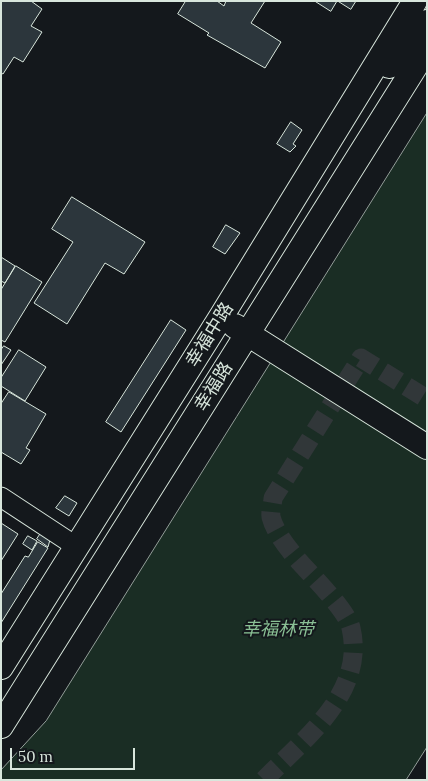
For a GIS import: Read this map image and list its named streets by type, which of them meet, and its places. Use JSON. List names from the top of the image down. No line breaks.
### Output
{"streets":{"main road":["幸福中路","幸福路"]},"parks":["幸福林带"],"scale_bar":"50 m"}
